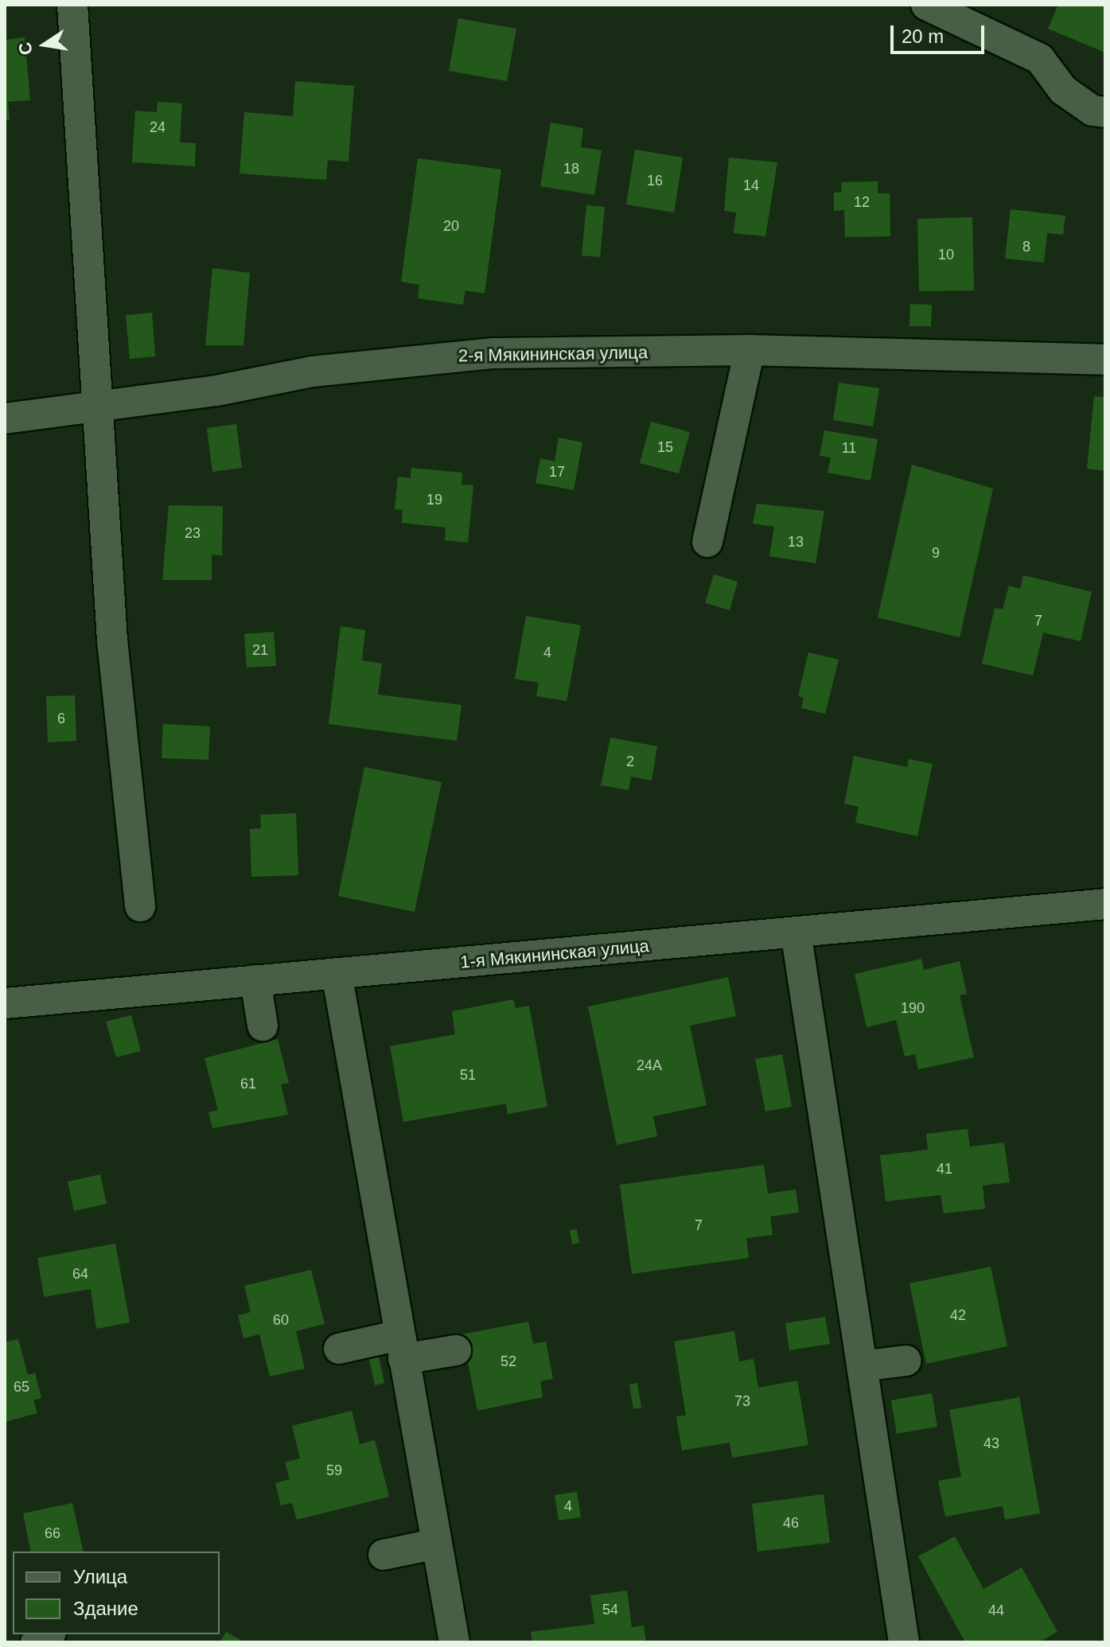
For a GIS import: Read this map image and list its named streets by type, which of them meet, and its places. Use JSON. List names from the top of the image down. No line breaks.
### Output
{"streets":{"street":["2-я Мякининская улица","1-я Мякининская улица"]},"house_numbers":["24","18","16","14","12","20","8","10","15","11","17","19","23","13","9","7","21","4","6","2","190","24А","51","61","41","7","64","42","60","52","65","73","43","59","4","46","66","54","44"],"legend":["Улица","Здание"],"scale_bar":"20 m","north":"left"}
